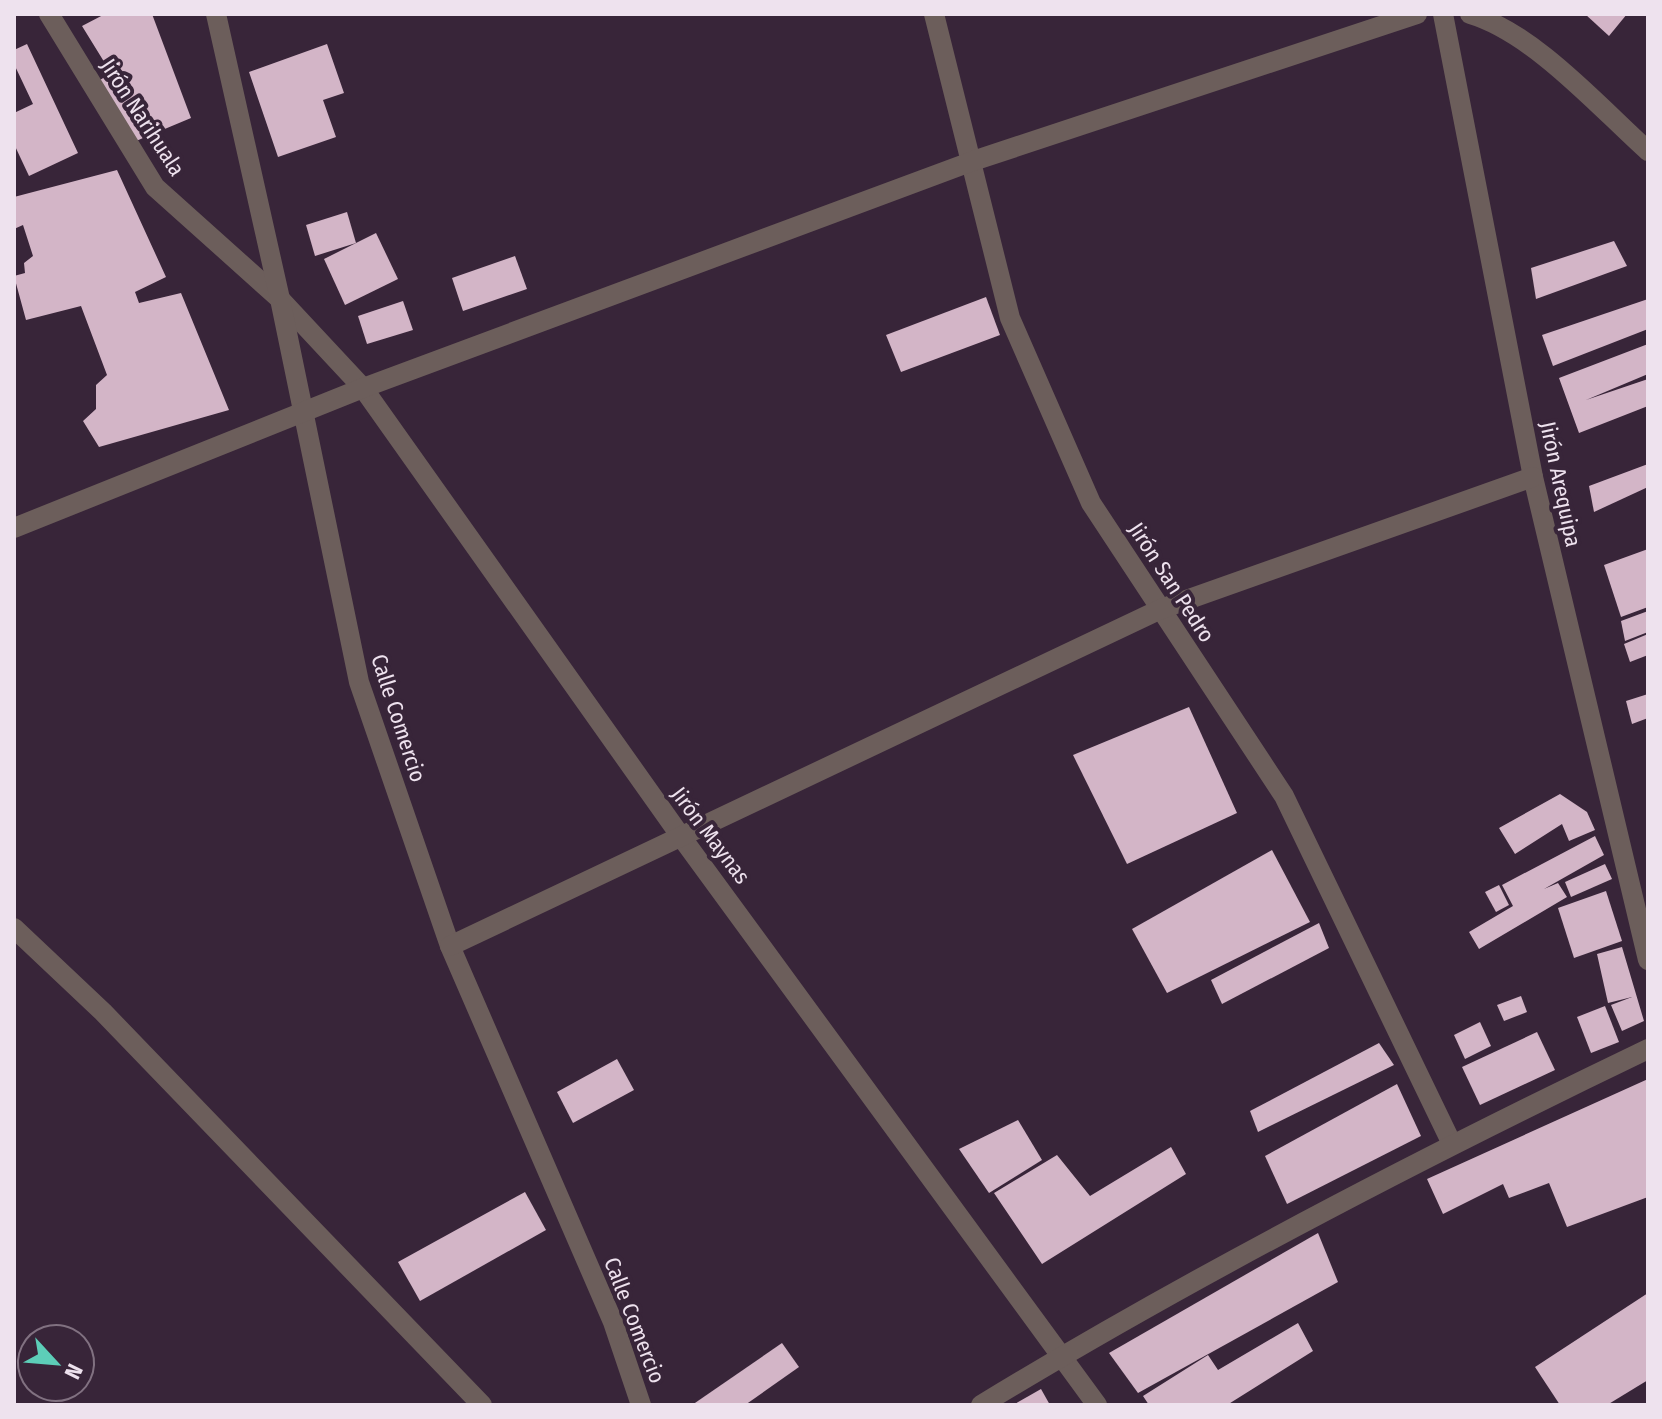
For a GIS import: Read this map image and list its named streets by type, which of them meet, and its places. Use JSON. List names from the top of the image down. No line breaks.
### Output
{"streets":{"street":["Jirón Narihuala","Jirón Arequipa","Jirón San Pedro","Calle Comercio","Jirón Maynas"]},"crossings":[["Jirón Narihuala","Calle Comercio"],["Jirón Narihuala","Jirón Maynas"],["Calle Comercio","Jirón Maynas"]],"north":"bottom right"}
